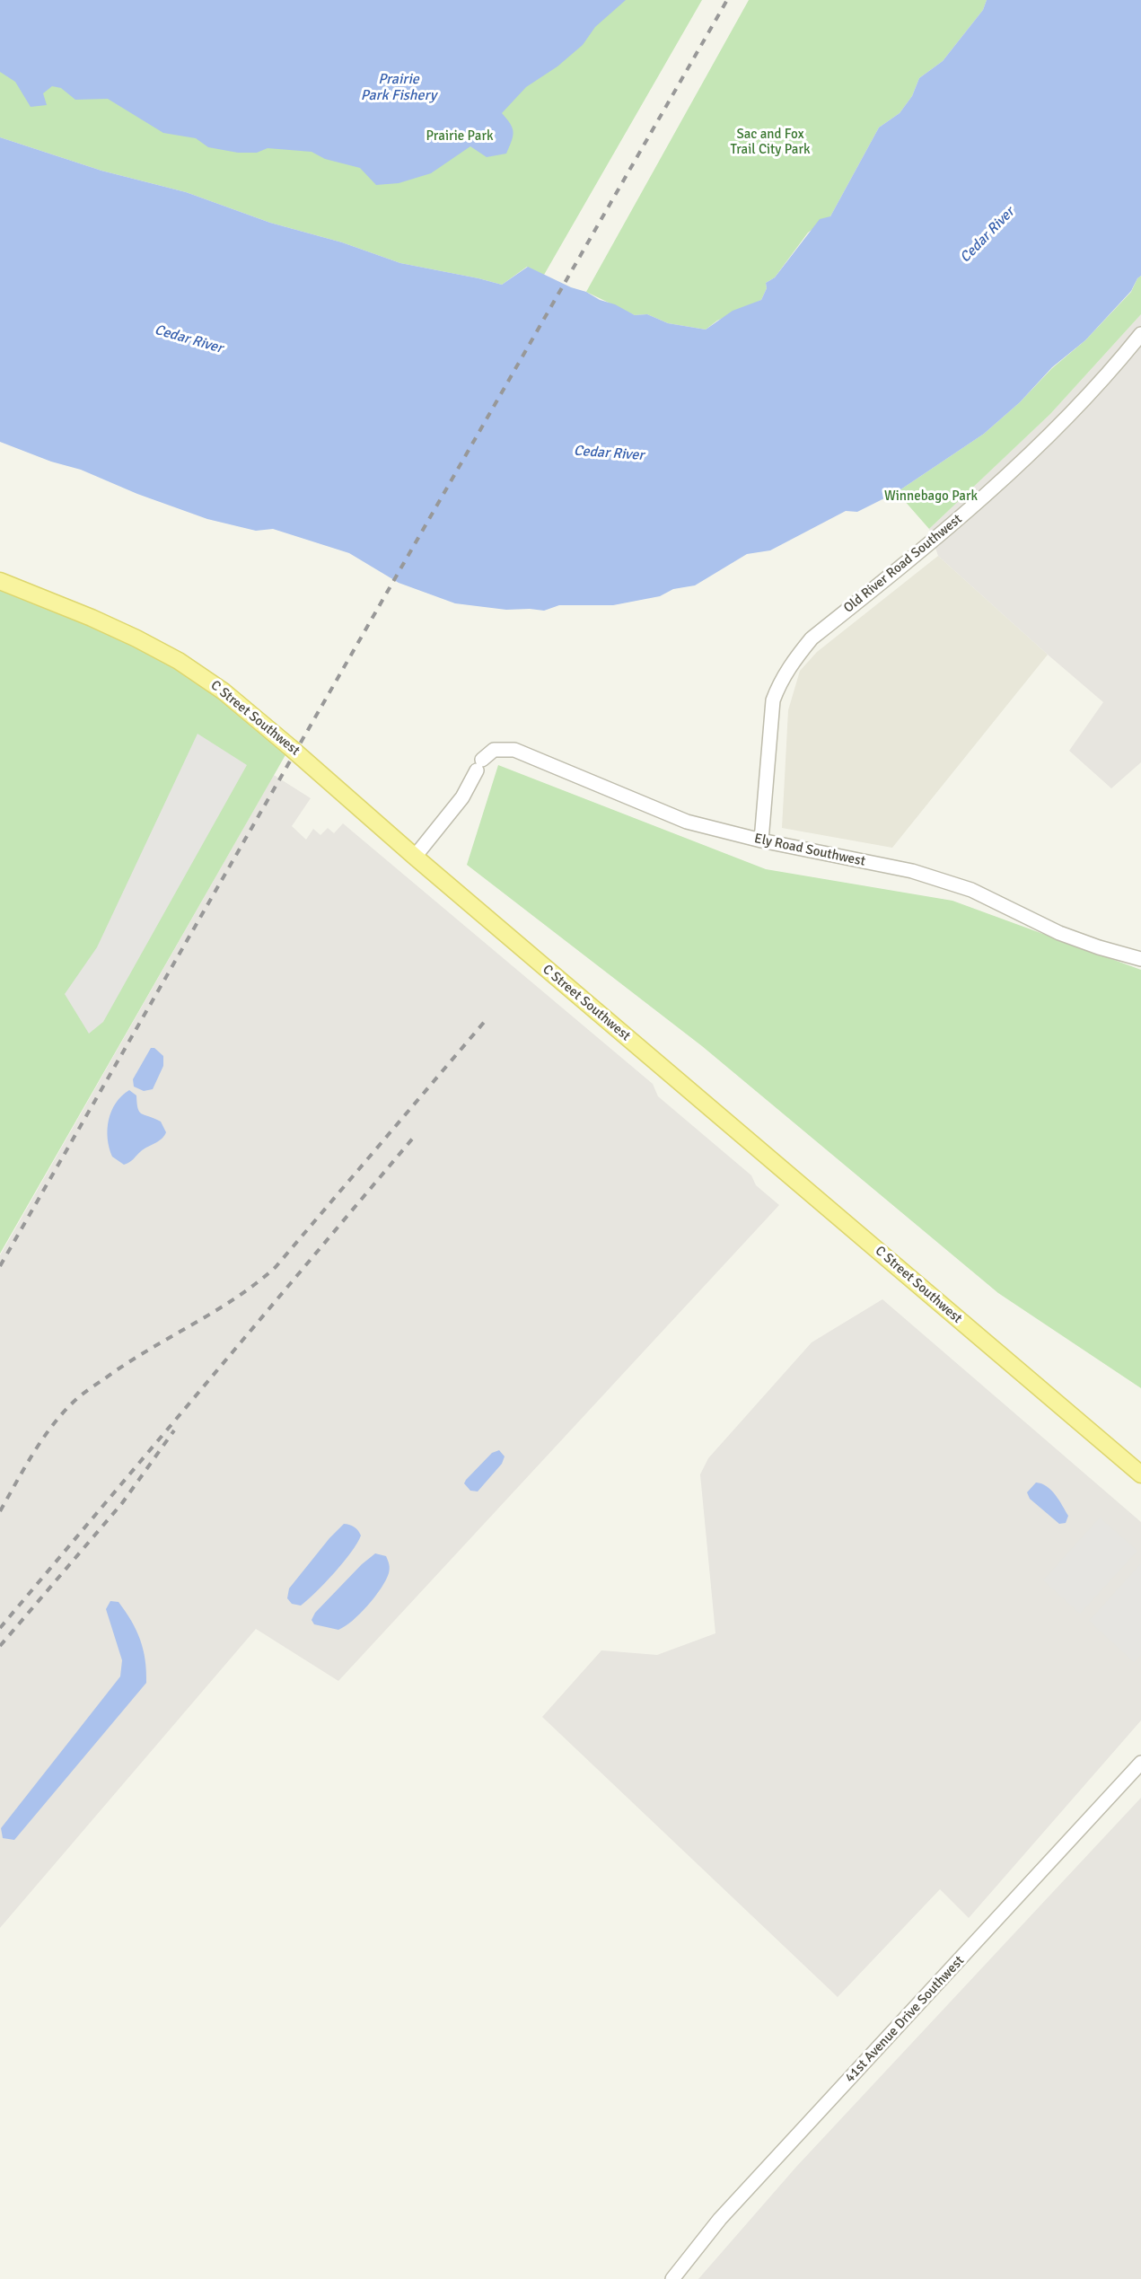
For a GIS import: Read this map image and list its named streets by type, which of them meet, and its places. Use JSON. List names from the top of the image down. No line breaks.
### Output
{"streets":{"main road":["C Street Southwest"],"street":["Old River Road Southwest","Ely Road Southwest","41st Avenue Drive Southwest"]},"crossings":[["Old River Road Southwest","Ely Road Southwest"],["C Street Southwest","Ely Road Southwest"]],"water":["Prairie Park Fishery","Cedar River"],"parks":["Sac and Fox Trail City Park","Prairie Park","Winnebago Park"]}
